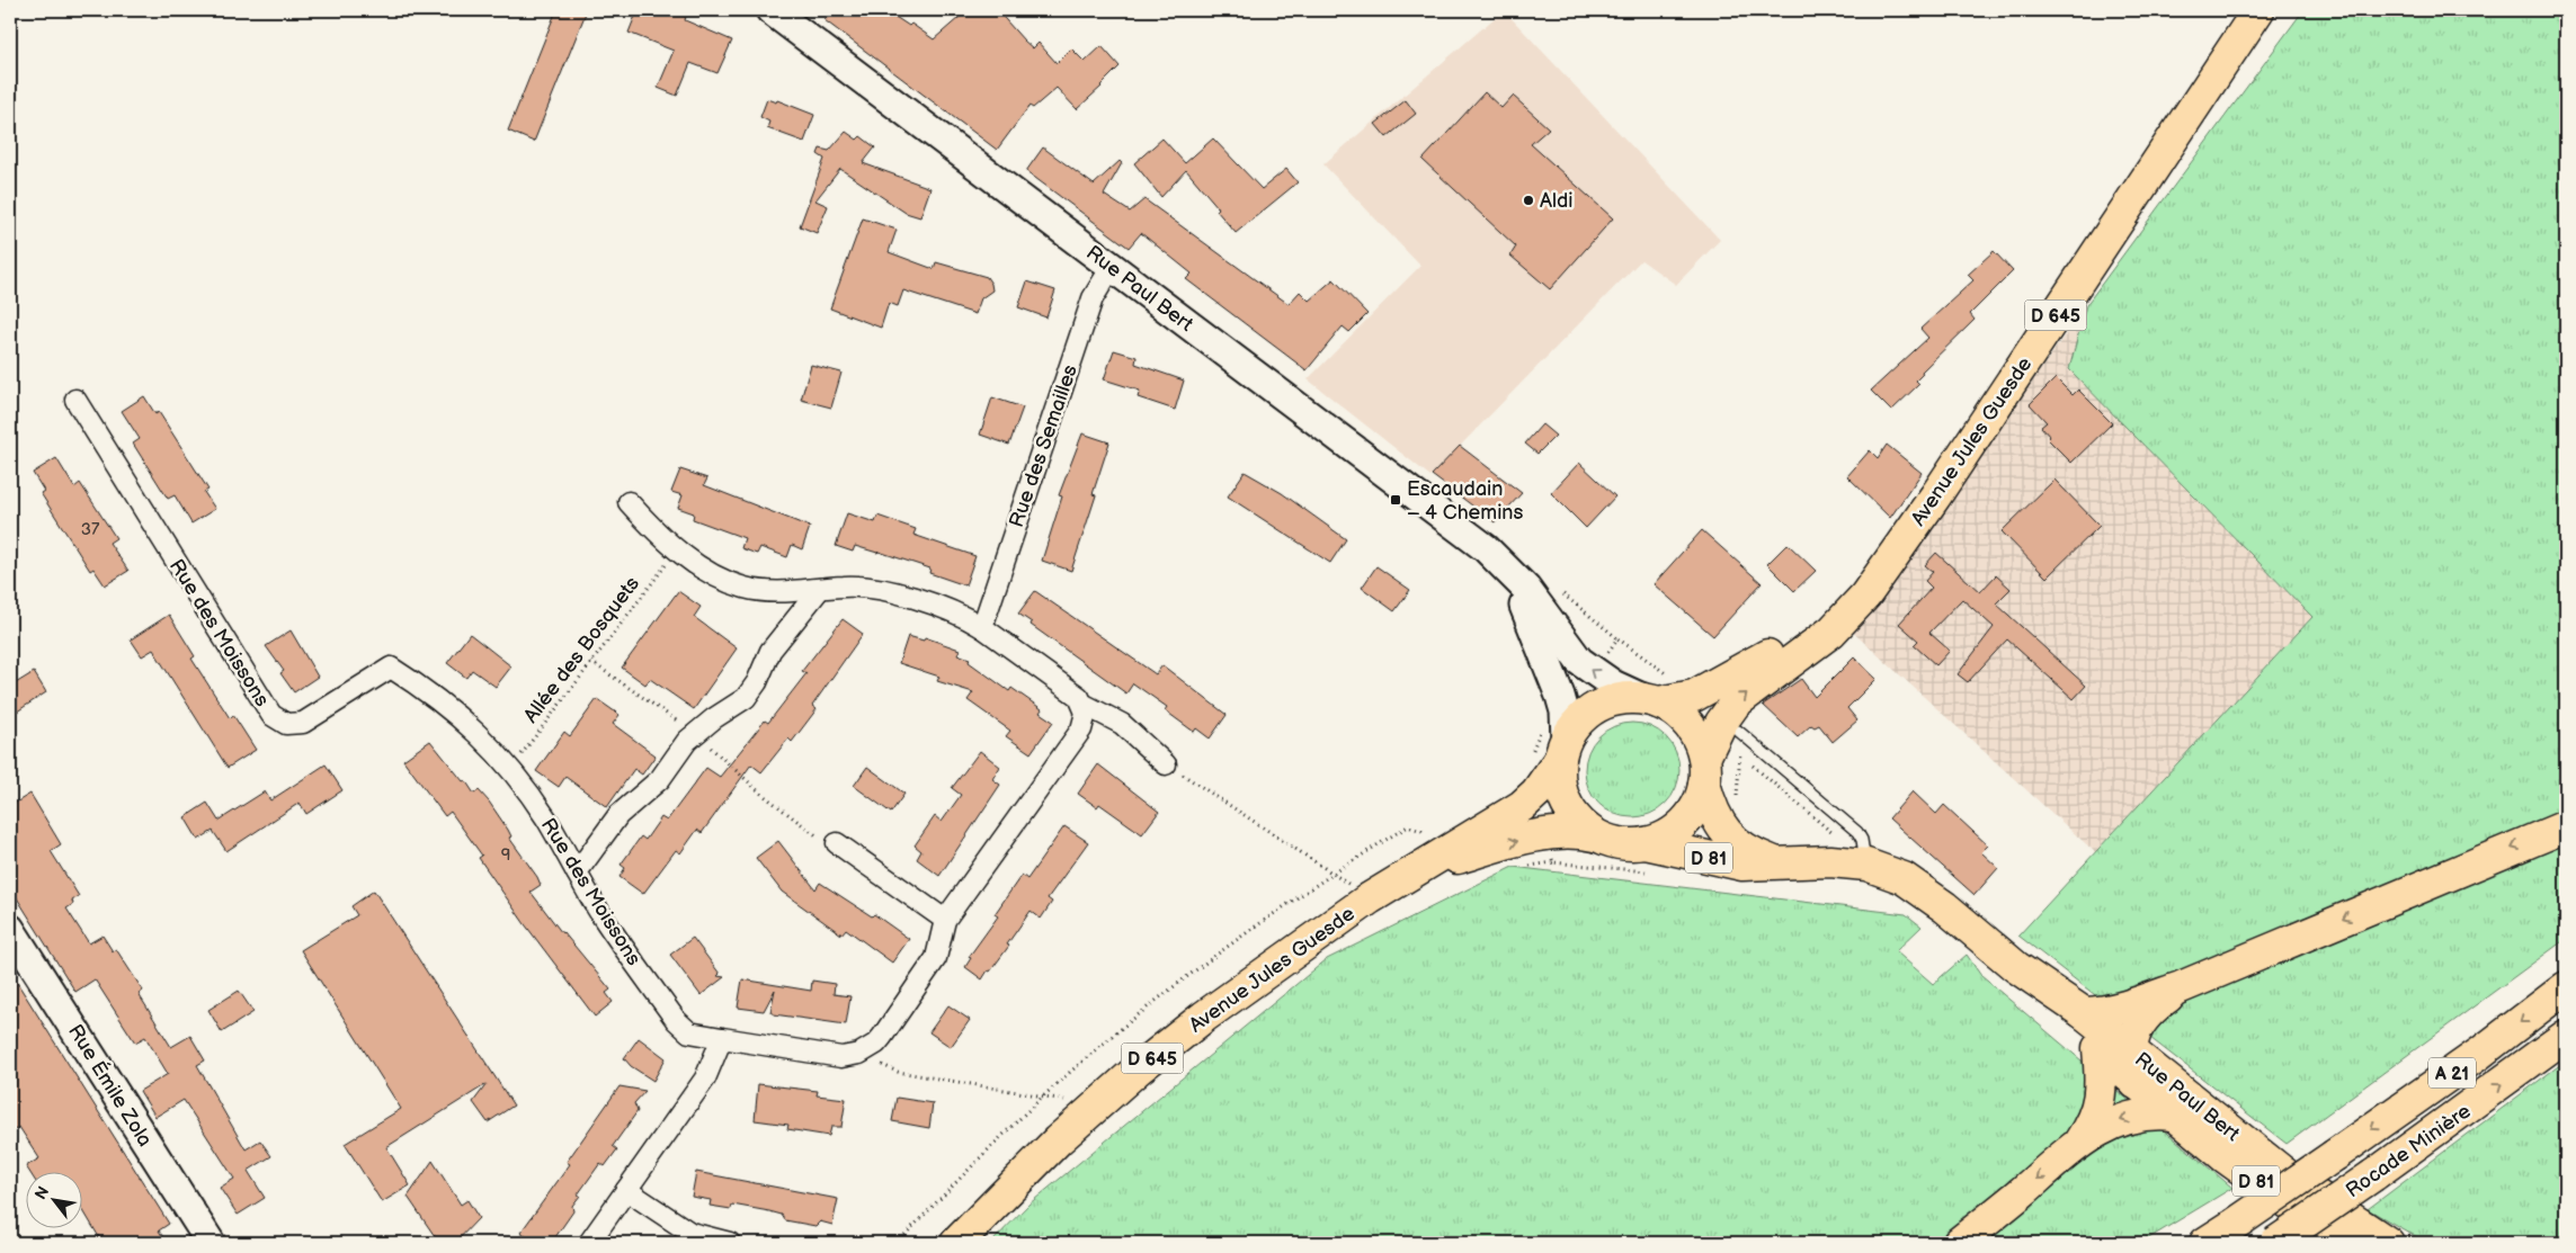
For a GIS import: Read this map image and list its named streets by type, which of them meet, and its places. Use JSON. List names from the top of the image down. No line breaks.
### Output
{"streets":{"main road":["Rue Paul Bert","D 645","Avenue Jules Guesde","D 81","A 21","Rocade Minière"],"street":["Rue des Semailles","Rue des Moissons","Rue Émile Zola"],"path":["Allée des Bosquets"]},"crossings":[["Rue Paul Bert","Avenue Jules Guesde"],["Rue Paul Bert","Rue des Semailles"],["Rue des Moissons","Allée des Bosquets"]],"places":{"other":["Aldi"],"transit":["Escaudain – 4 Chemins"]},"house_numbers":["37","9"],"north":"top left"}
